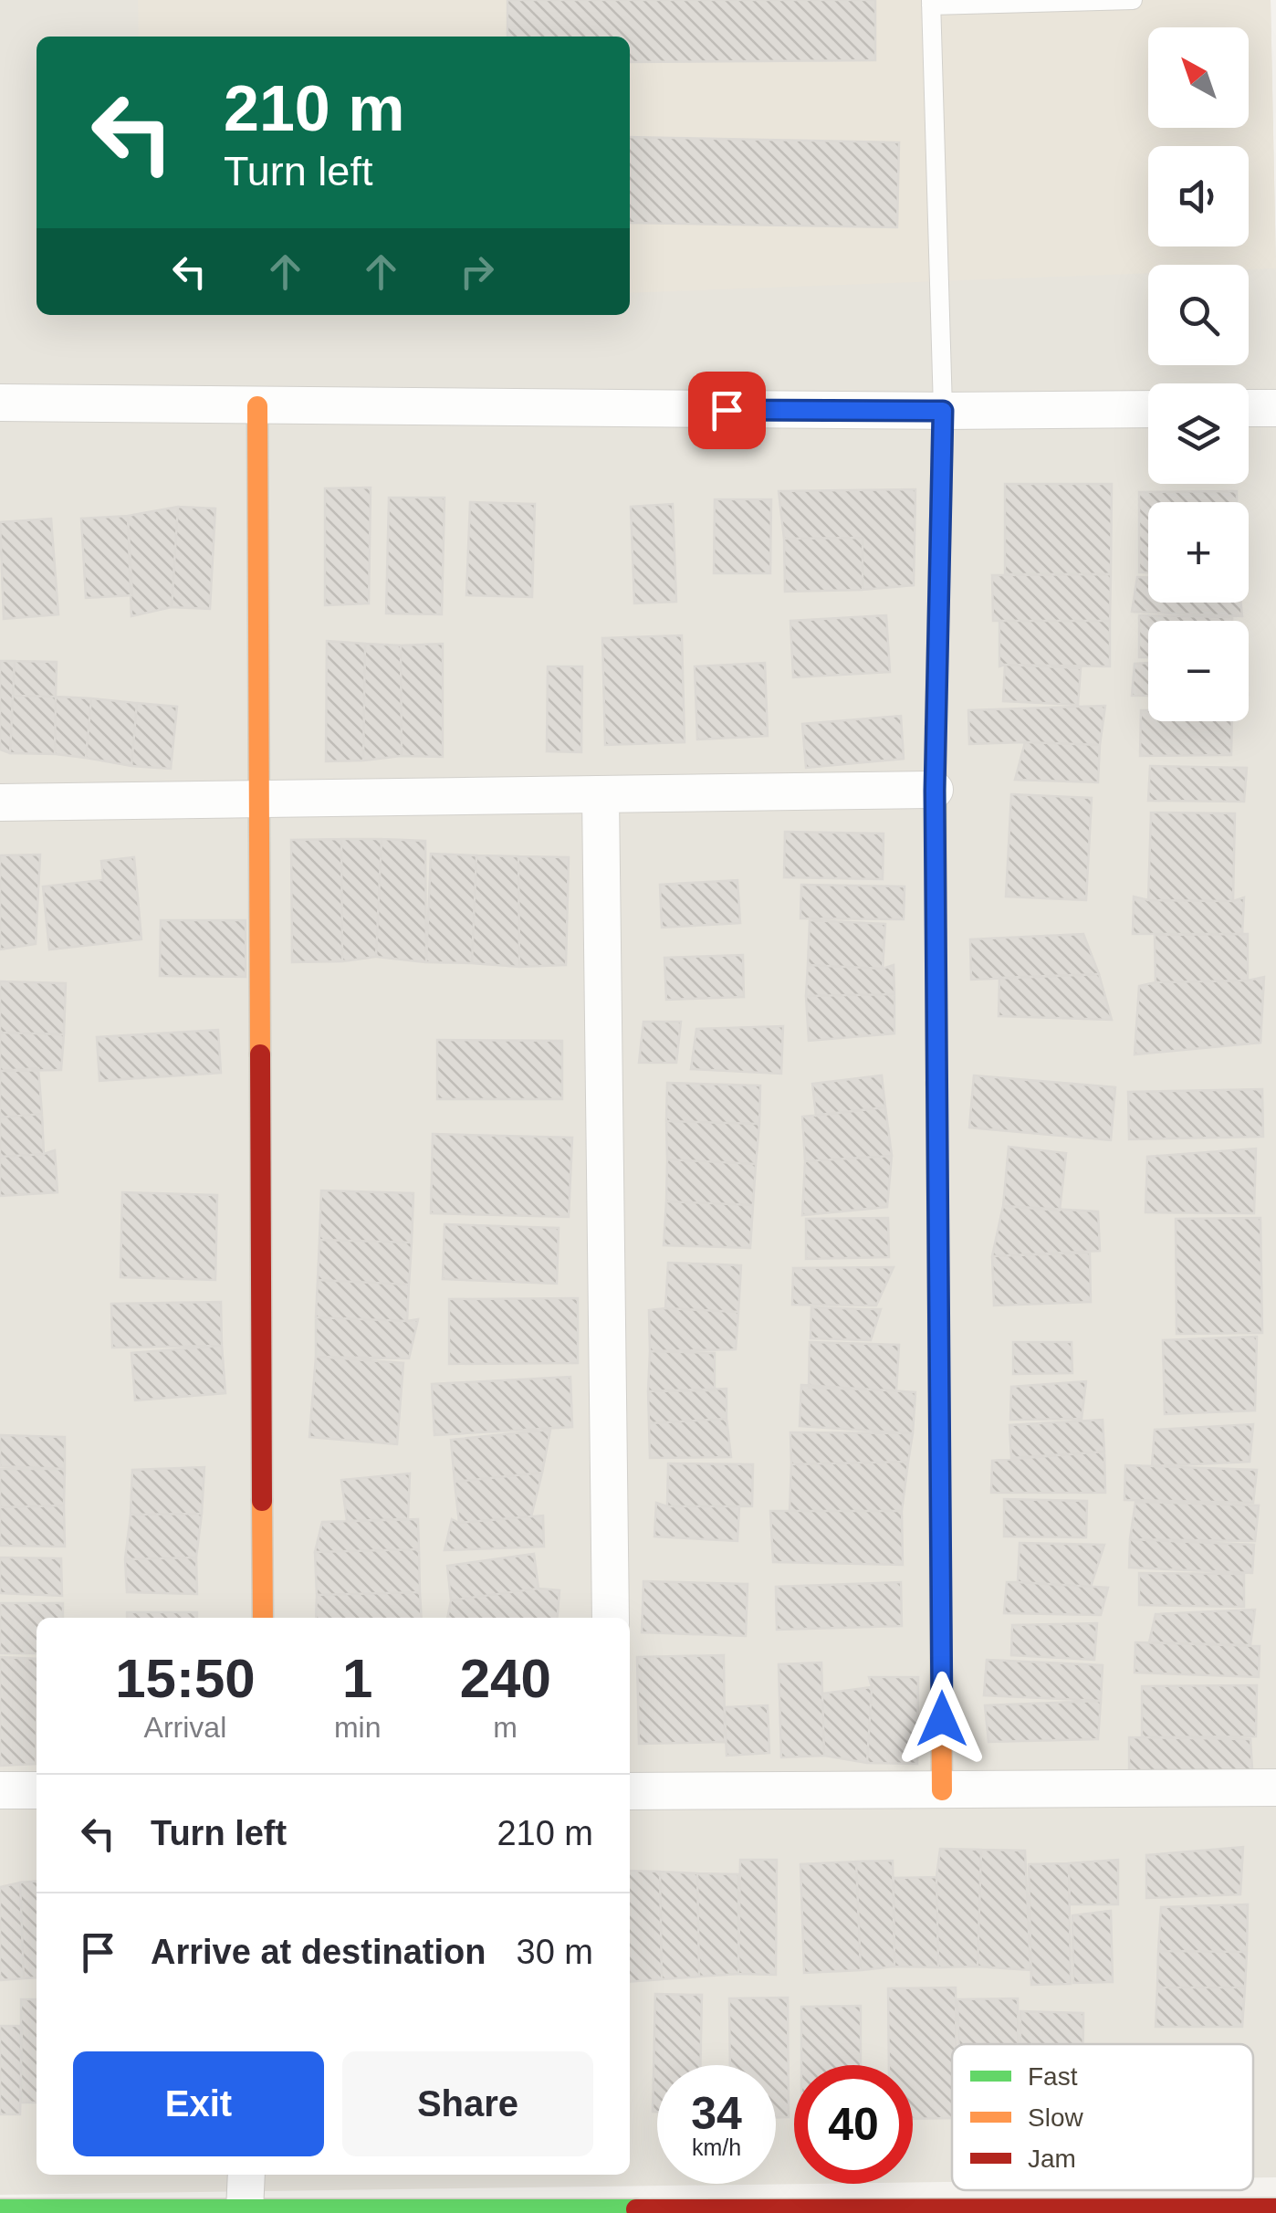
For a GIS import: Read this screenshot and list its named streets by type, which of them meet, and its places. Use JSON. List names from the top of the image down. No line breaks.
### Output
{"legend":["Fast","Slow","Jam"],"north":"top left","page":{"map_buttons":["+","−"],"turn":["210 m","Turn left"],"eta":["15:50","Arrival","1","min","240","m"],"list":[{"name":"Turn left","value":"210 m"},{"name":"Arrive at destination","value":"30 m"}],"buttons":["Exit","Share"],"speed":"34 km/h","limit":"40"}}
